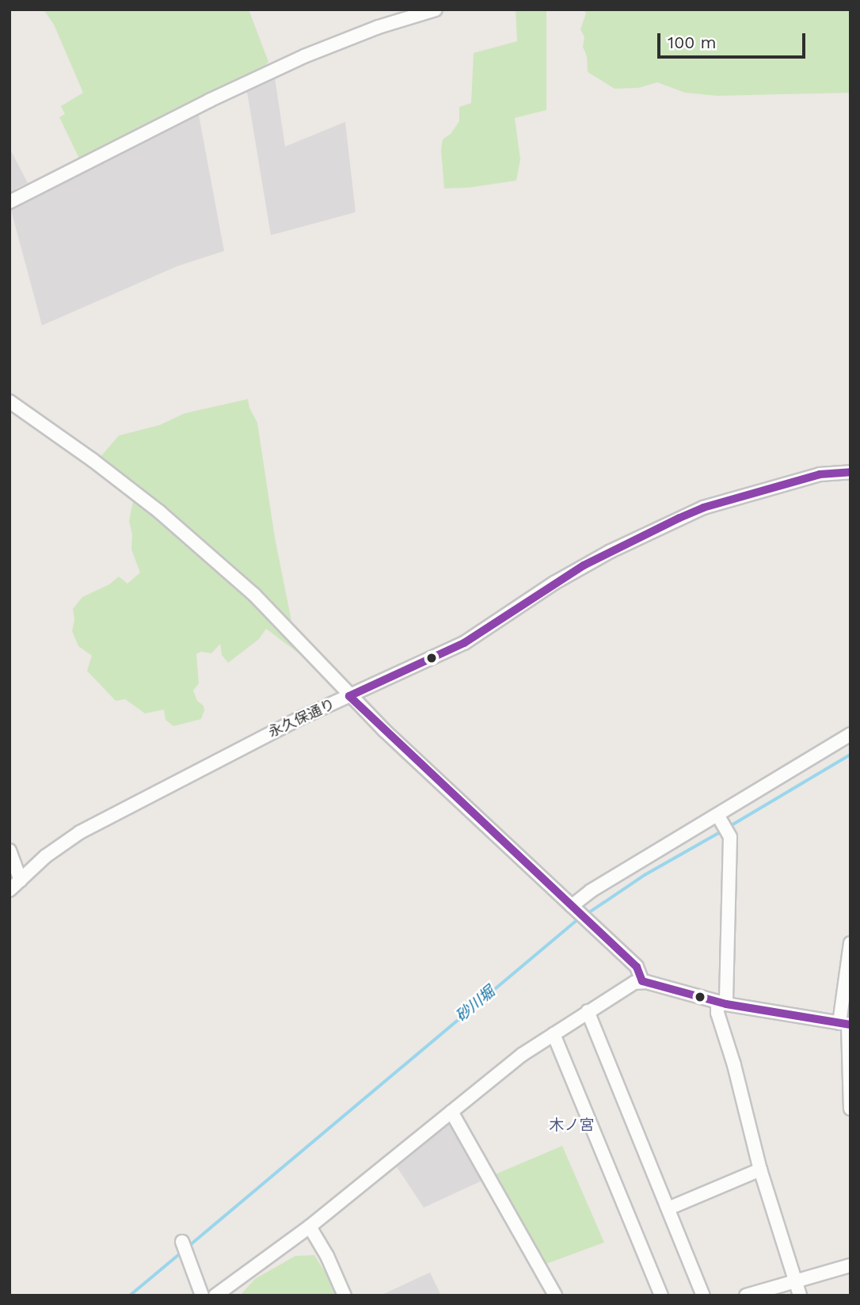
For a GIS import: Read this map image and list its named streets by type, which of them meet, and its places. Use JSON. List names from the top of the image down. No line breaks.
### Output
{"streets":{"street":["永久保通り"]},"districts":["木ノ宮"],"water":["砂川堀"],"scale_bar":"100 m"}
